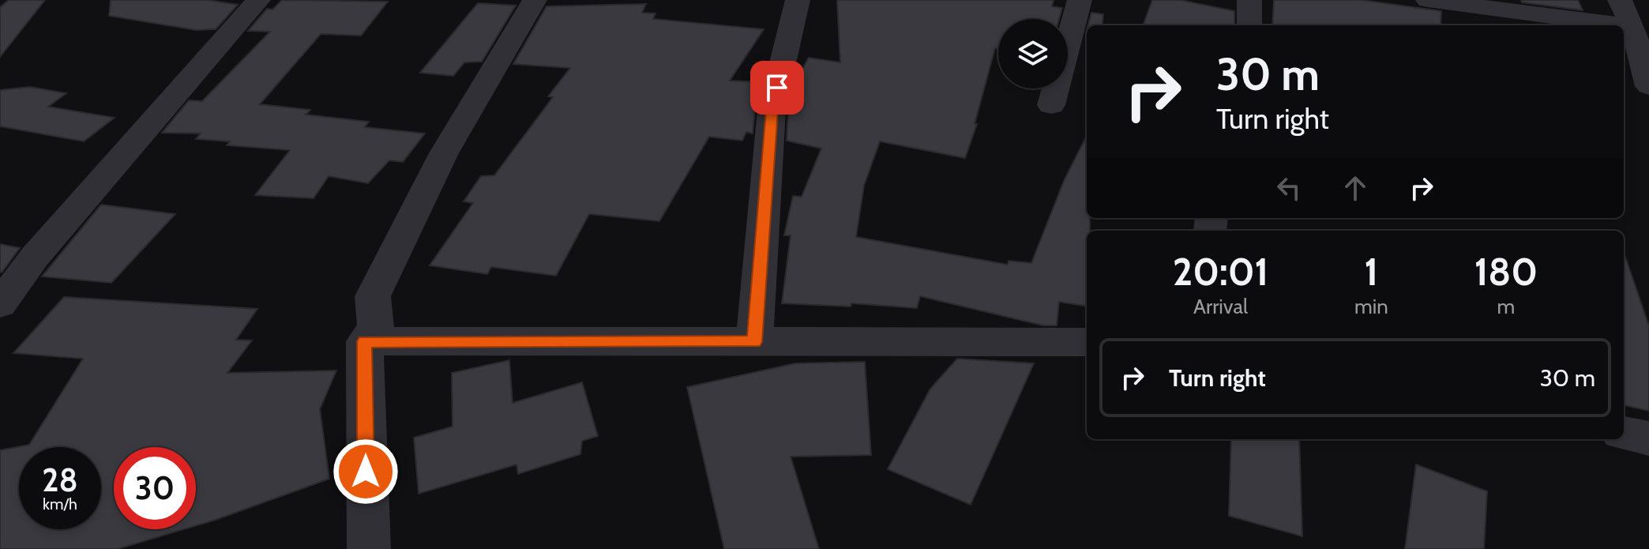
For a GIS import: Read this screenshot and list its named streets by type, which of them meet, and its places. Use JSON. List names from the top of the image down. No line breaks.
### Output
{"page":{"turn":["30 m","Turn right"],"eta":["20:01","Arrival","1","min","180","m"],"list":[{"name":"Turn right","value":"30 m"}],"speed":"28 km/h","limit":"30"}}
